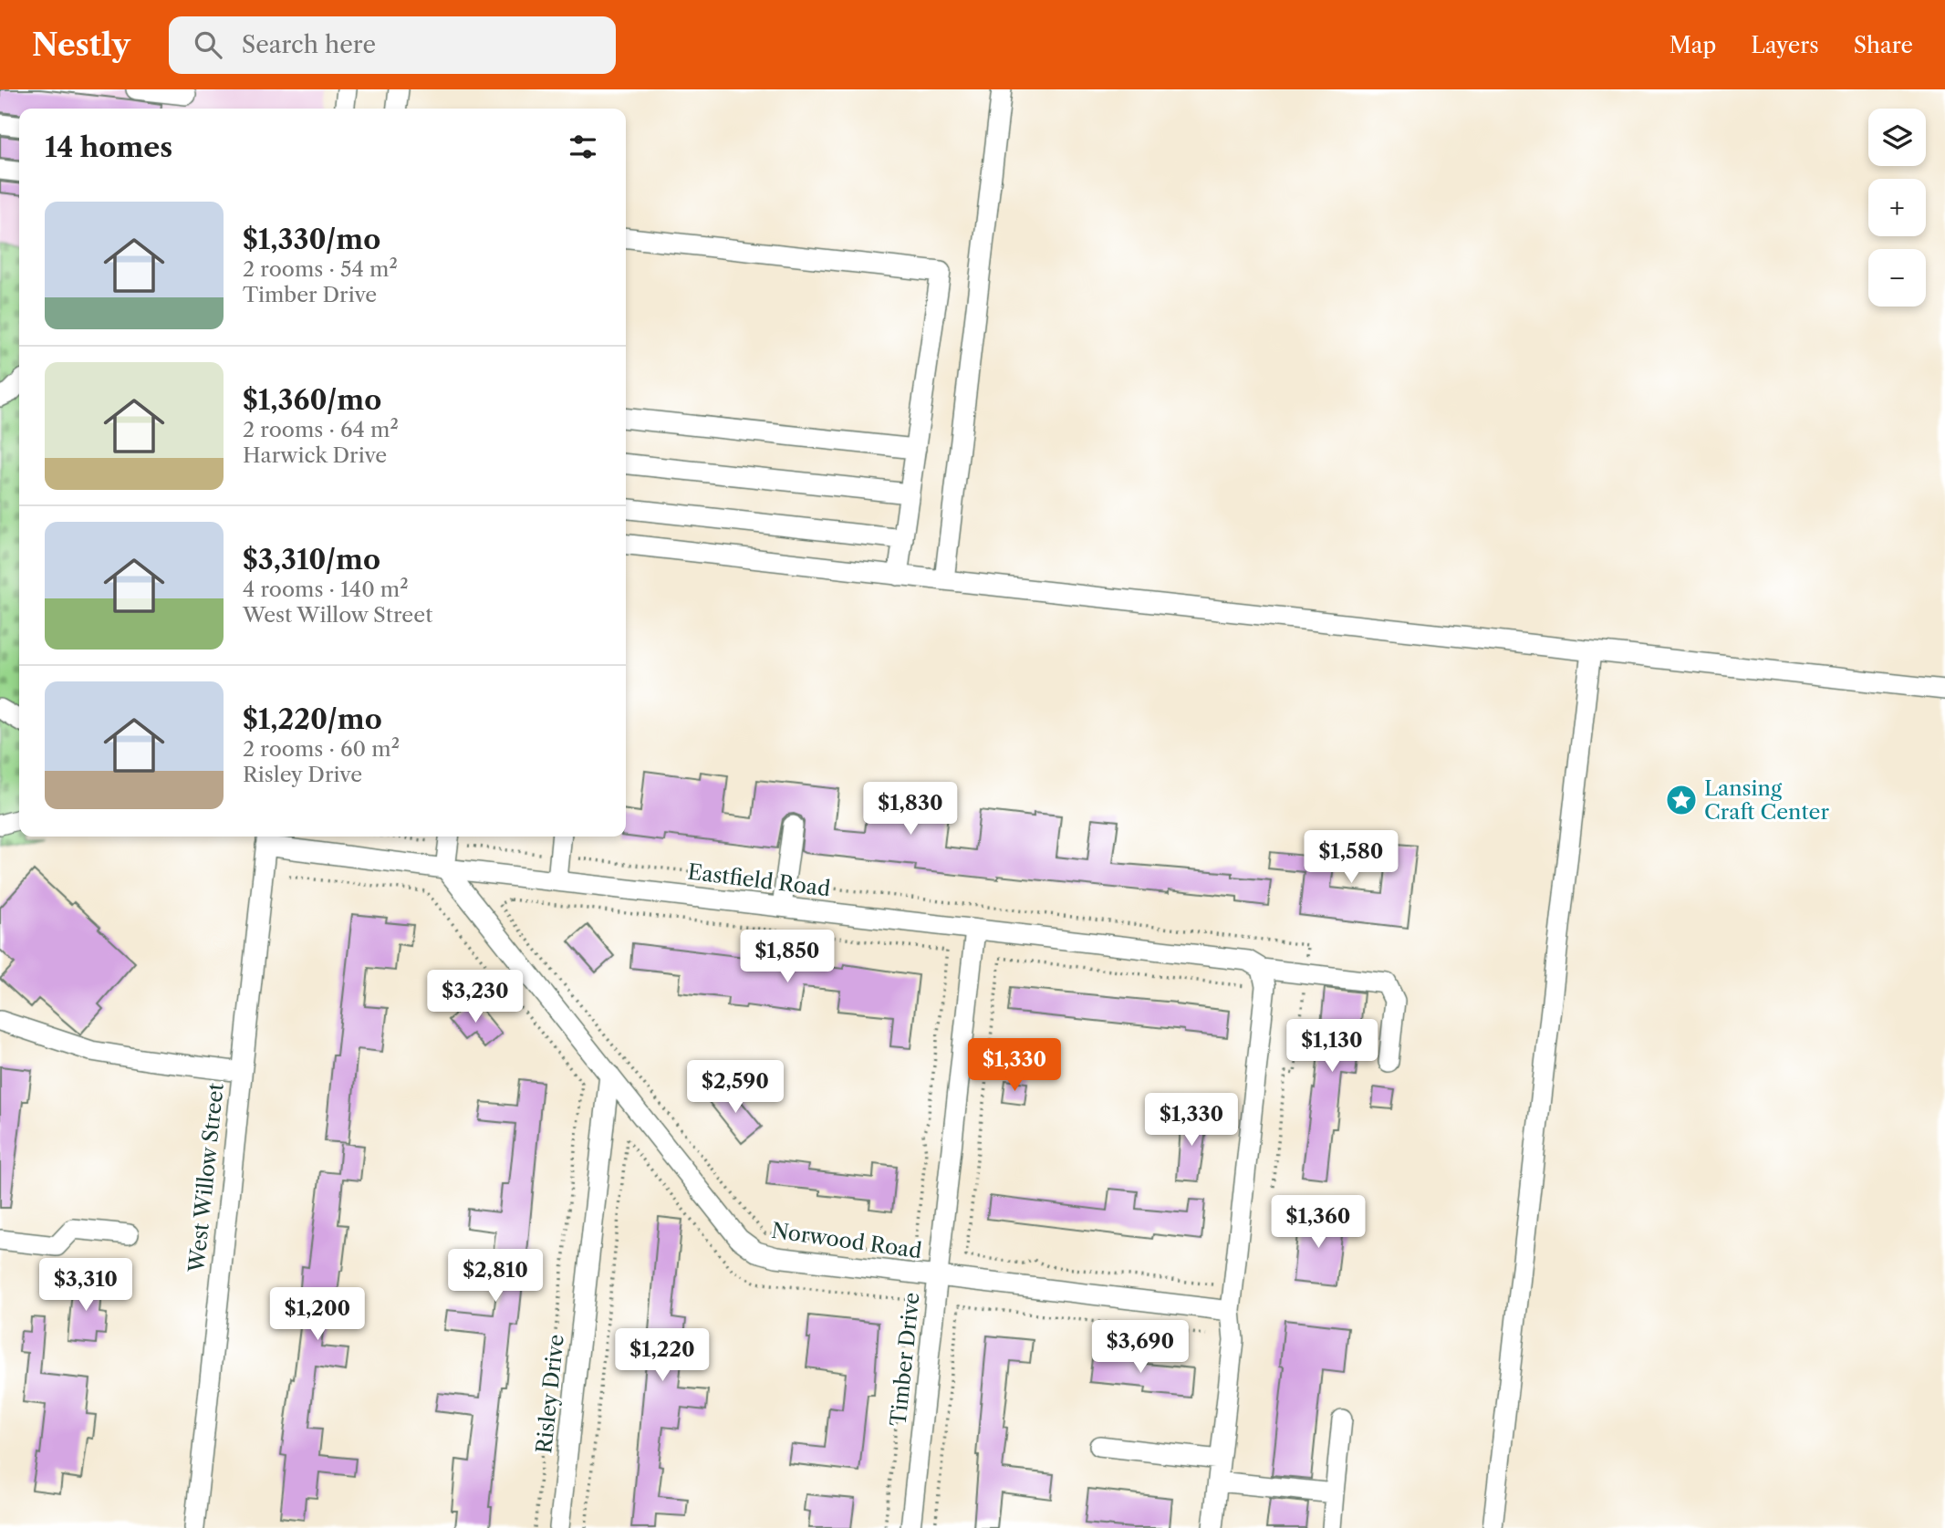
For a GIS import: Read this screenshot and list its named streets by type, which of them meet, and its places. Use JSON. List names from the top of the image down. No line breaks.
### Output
{"streets":{"street":["Eastfield Road","West Willow Street","Norwood Road","Timber Drive","Risley Drive"]},"crossings":[["Eastfield Road","West Willow Street"],["Eastfield Road","Norwood Road"],["Eastfield Road","Timber Drive"],["Norwood Road","Timber Drive"],["Norwood Road","Risley Drive"]],"places":{"place":["Lansing Craft Center"]},"page":{"header":"Nestly","search":"Search here","nav":["Map","Layers","Share"],"map_buttons":["+","−"],"heading":"14 homes","list":[{"name":"$1,330/mo","note":"2 rooms · 54 m² · Timber Drive"},{"name":"$1,360/mo","note":"2 rooms · 64 m² · Harwick Drive"},{"name":"$3,310/mo","note":"4 rooms · 140 m² · West Willow Street"},{"name":"$1,220/mo","note":"2 rooms · 60 m² · Risley Drive"}],"price":["$1,830","$1,580","$1,850","$3,230","$1,130","$1,330","$2,590","$1,330","$1,360","$2,810","$3,310","$1,200","$3,690","$1,220"]}}
